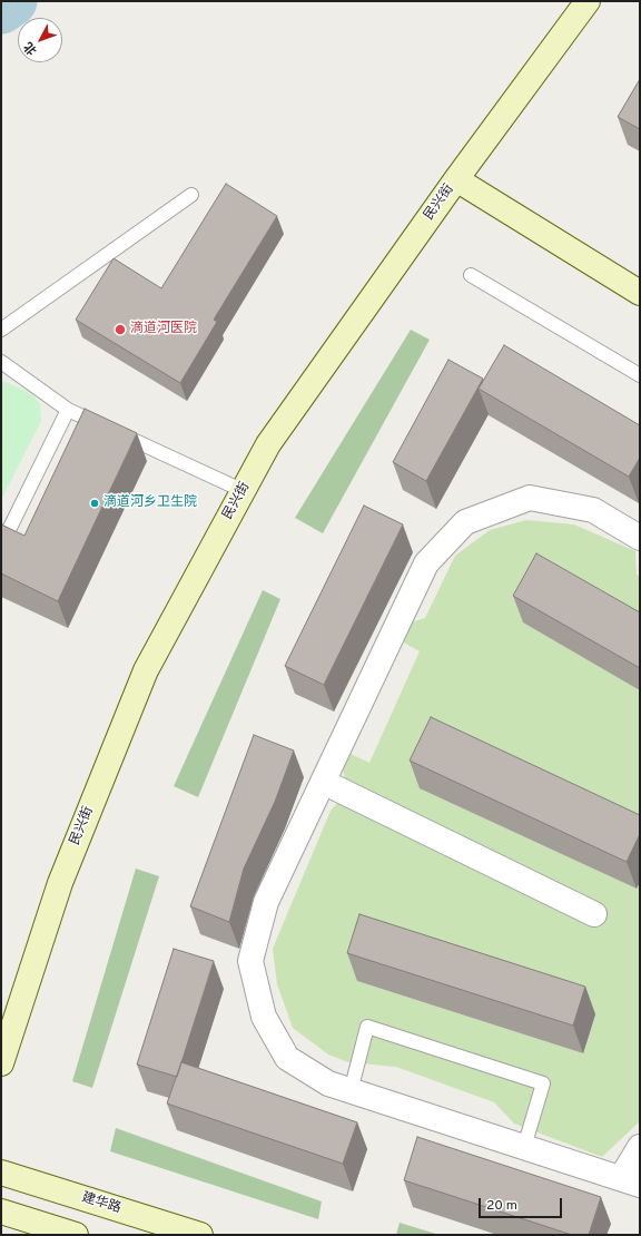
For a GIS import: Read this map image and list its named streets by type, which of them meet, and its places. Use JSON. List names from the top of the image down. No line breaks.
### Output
{"streets":{"street":["民兴街","建华路"]},"places":["滴道河医院","滴道河乡卫生院"],"scale_bar":"20 m","north":"bottom left"}
